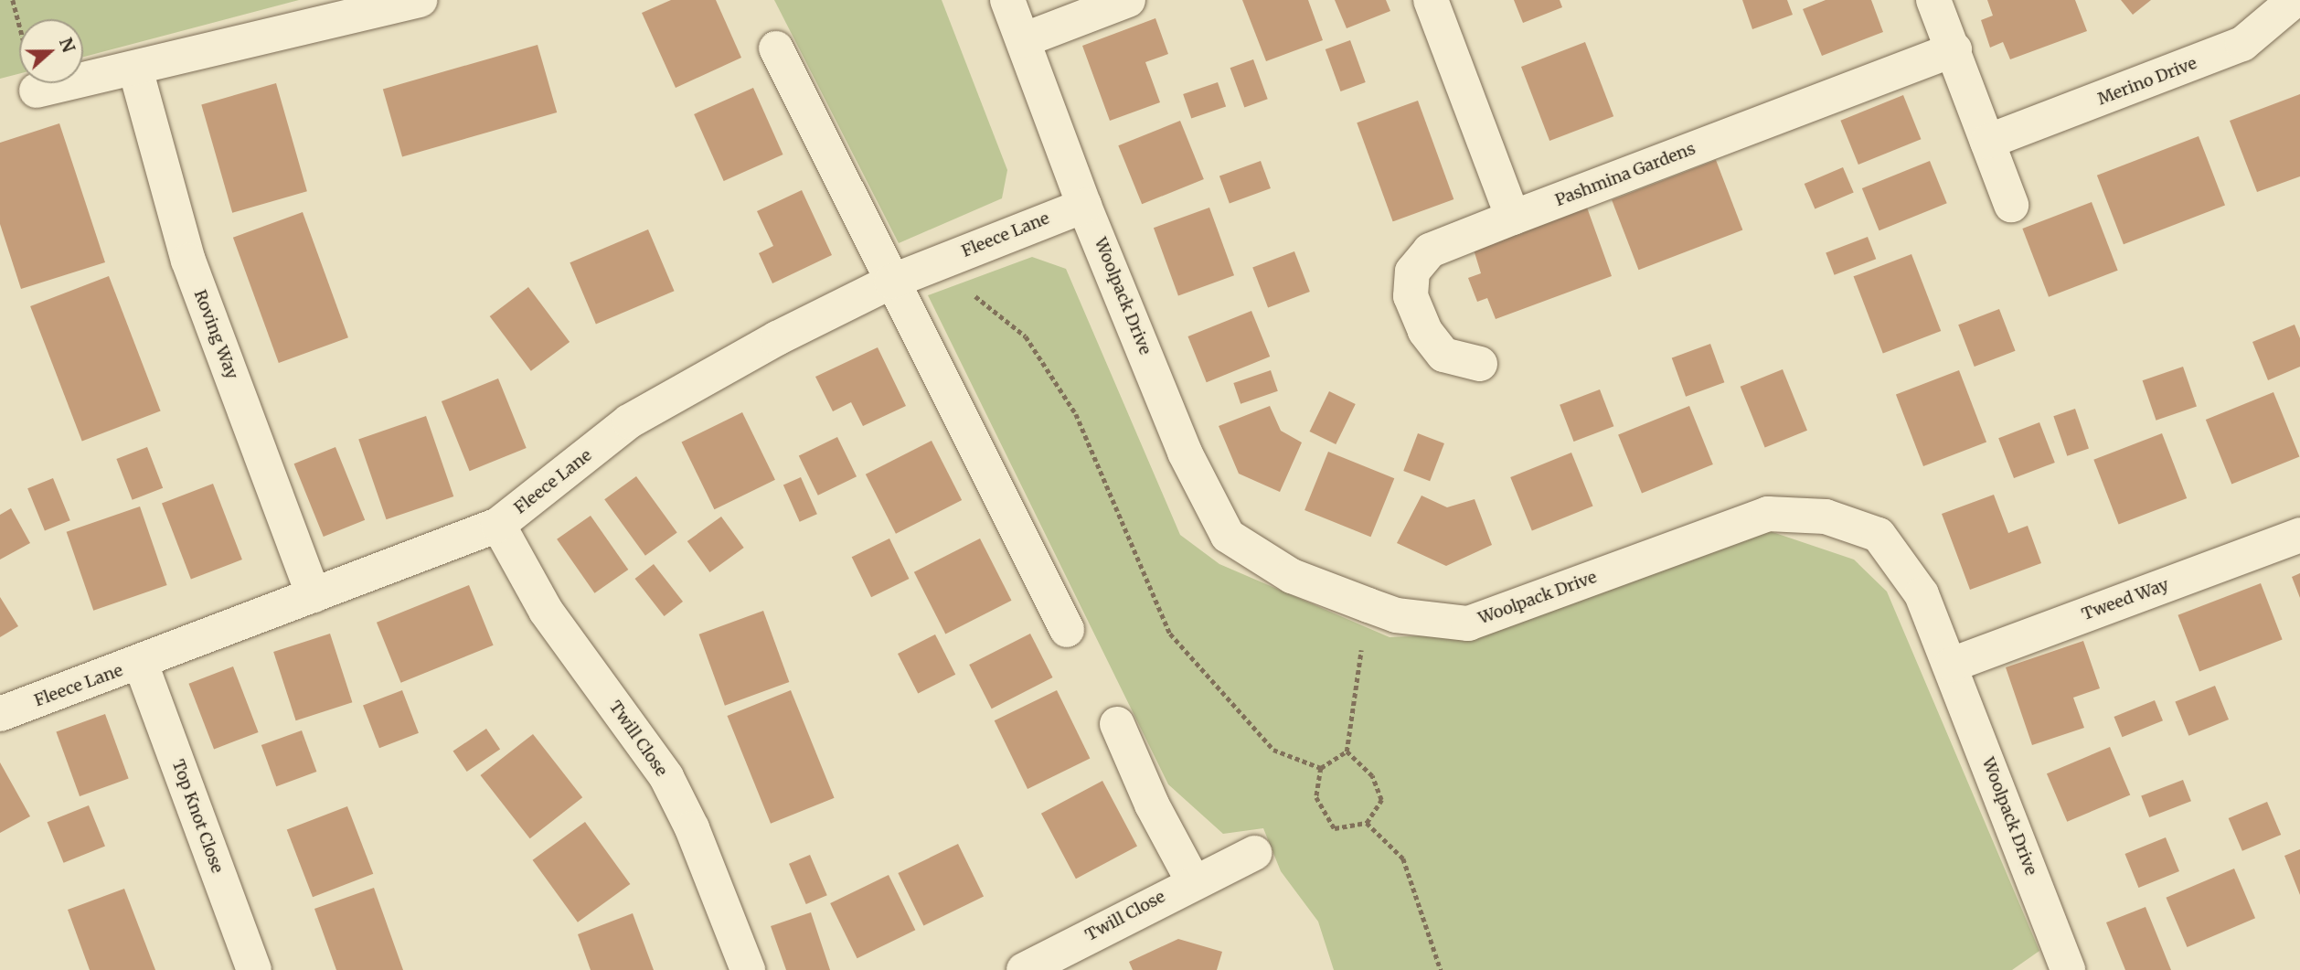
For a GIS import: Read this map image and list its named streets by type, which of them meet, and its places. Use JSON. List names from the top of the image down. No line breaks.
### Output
{"streets":{"street":["Merino Drive","Pashmina Gardens","Fleece Lane","Woolpack Drive","Roving Way","Tweed Way","Twill Close","Top Knot Close"]},"crossings":[["Fleece Lane","Woolpack Drive"],["Fleece Lane","Roving Way"],["Fleece Lane","Twill Close"],["Fleece Lane","Top Knot Close"],["Woolpack Drive","Tweed Way"]],"north":"right"}
